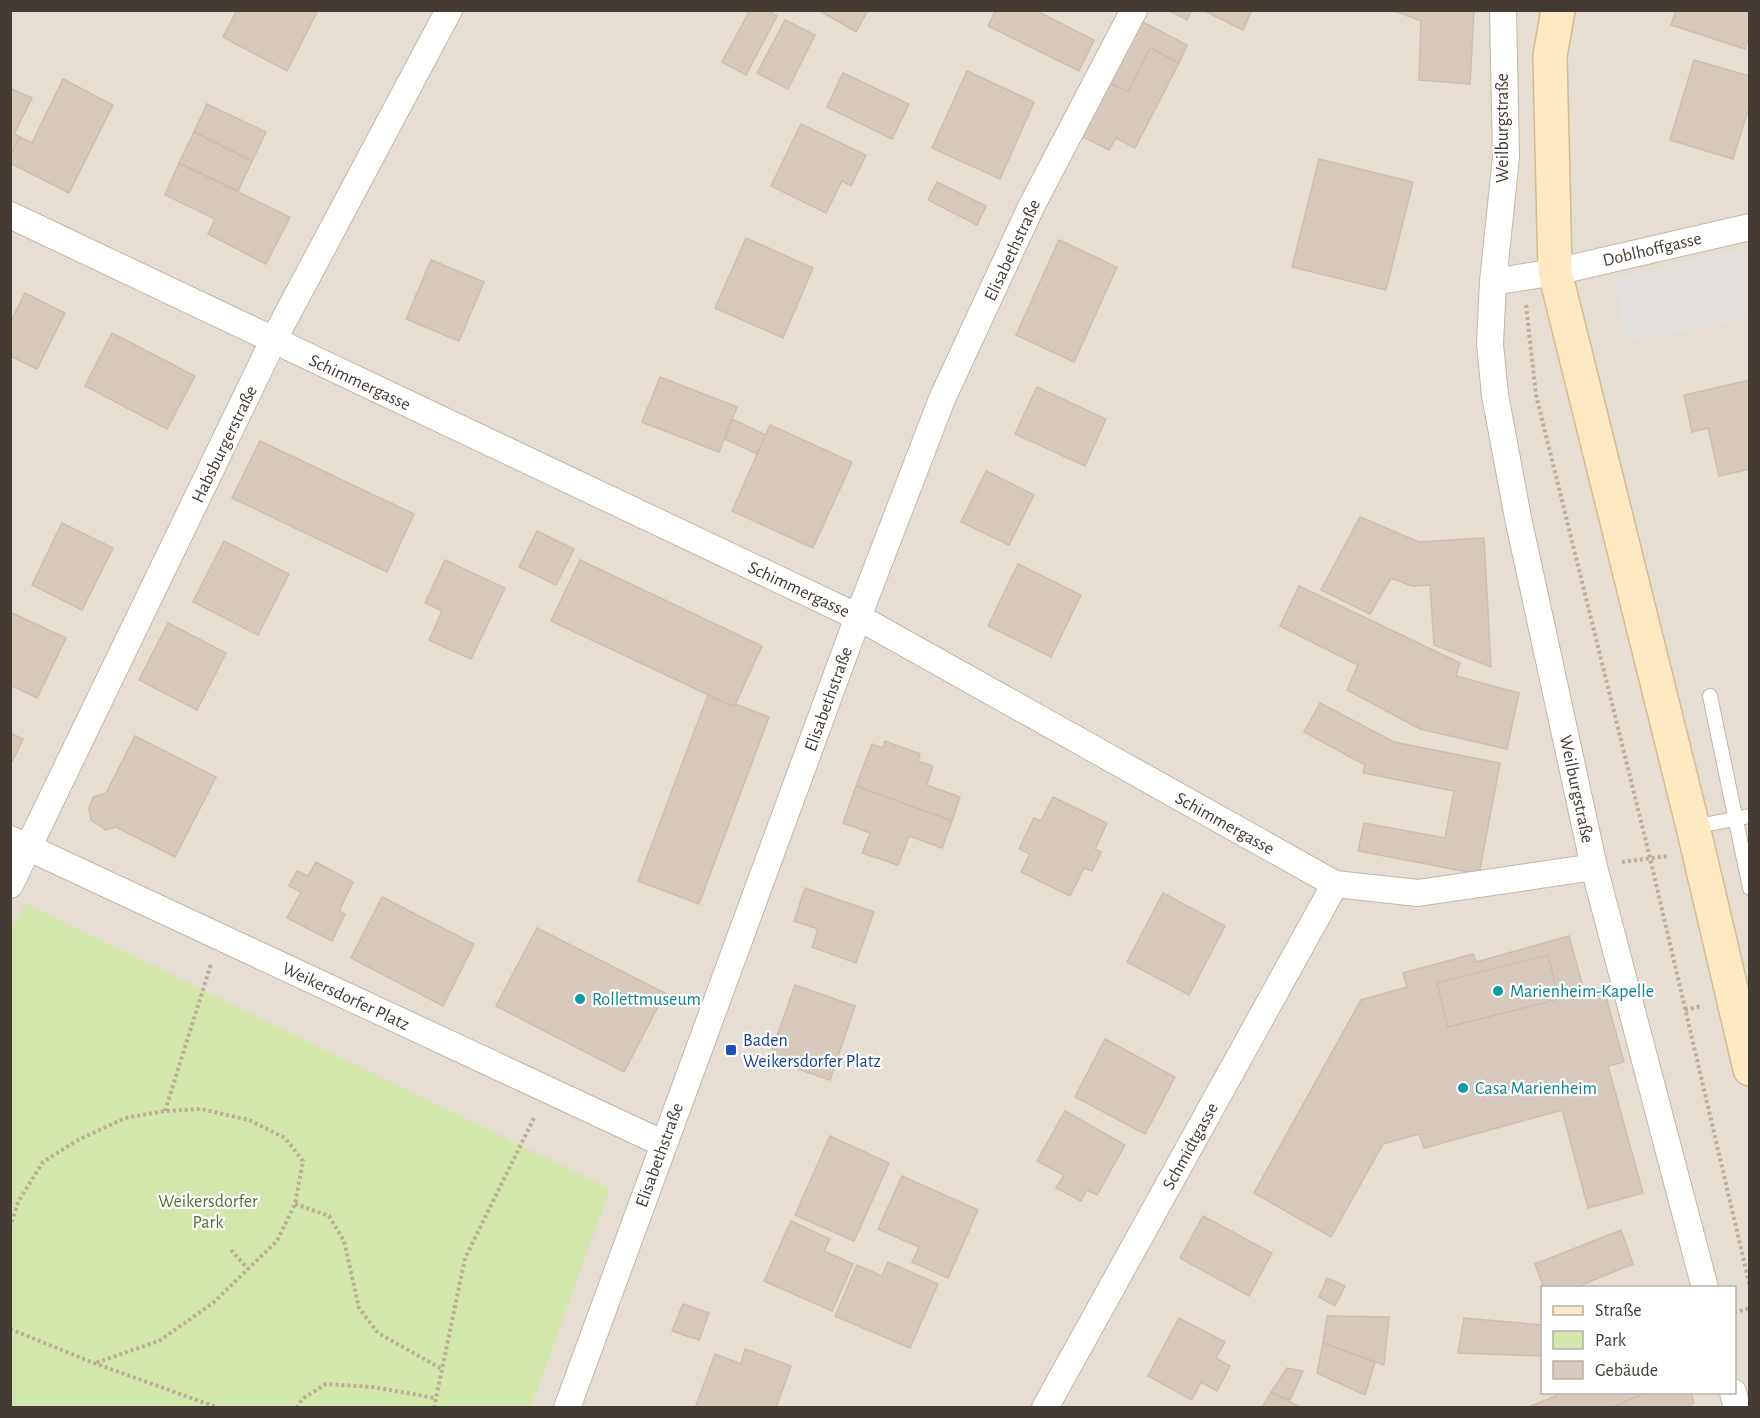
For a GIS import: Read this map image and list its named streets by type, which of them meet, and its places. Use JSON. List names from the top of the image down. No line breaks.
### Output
{"streets":{"street":["Weilburgstraße","Doblhoffgasse","Elisabethstraße","Schimmergasse","Habsburgerstraße","Weikersdorfer Platz","Schmidtgasse"]},"crossings":[["Weilburgstraße","Schimmergasse"],["Elisabethstraße","Schimmergasse"],["Elisabethstraße","Weikersdorfer Platz"],["Schimmergasse","Habsburgerstraße"],["Schimmergasse","Schmidtgasse"],["Habsburgerstraße","Weikersdorfer Platz"]],"parks":["Weikersdorfer Park"],"places":{"other":["Marienheim-Kapelle","Rollettmuseum","Casa Marienheim"],"transit":["Baden Weikersdorfer Platz"]},"legend":["Straße","Park","Gebäude"]}
